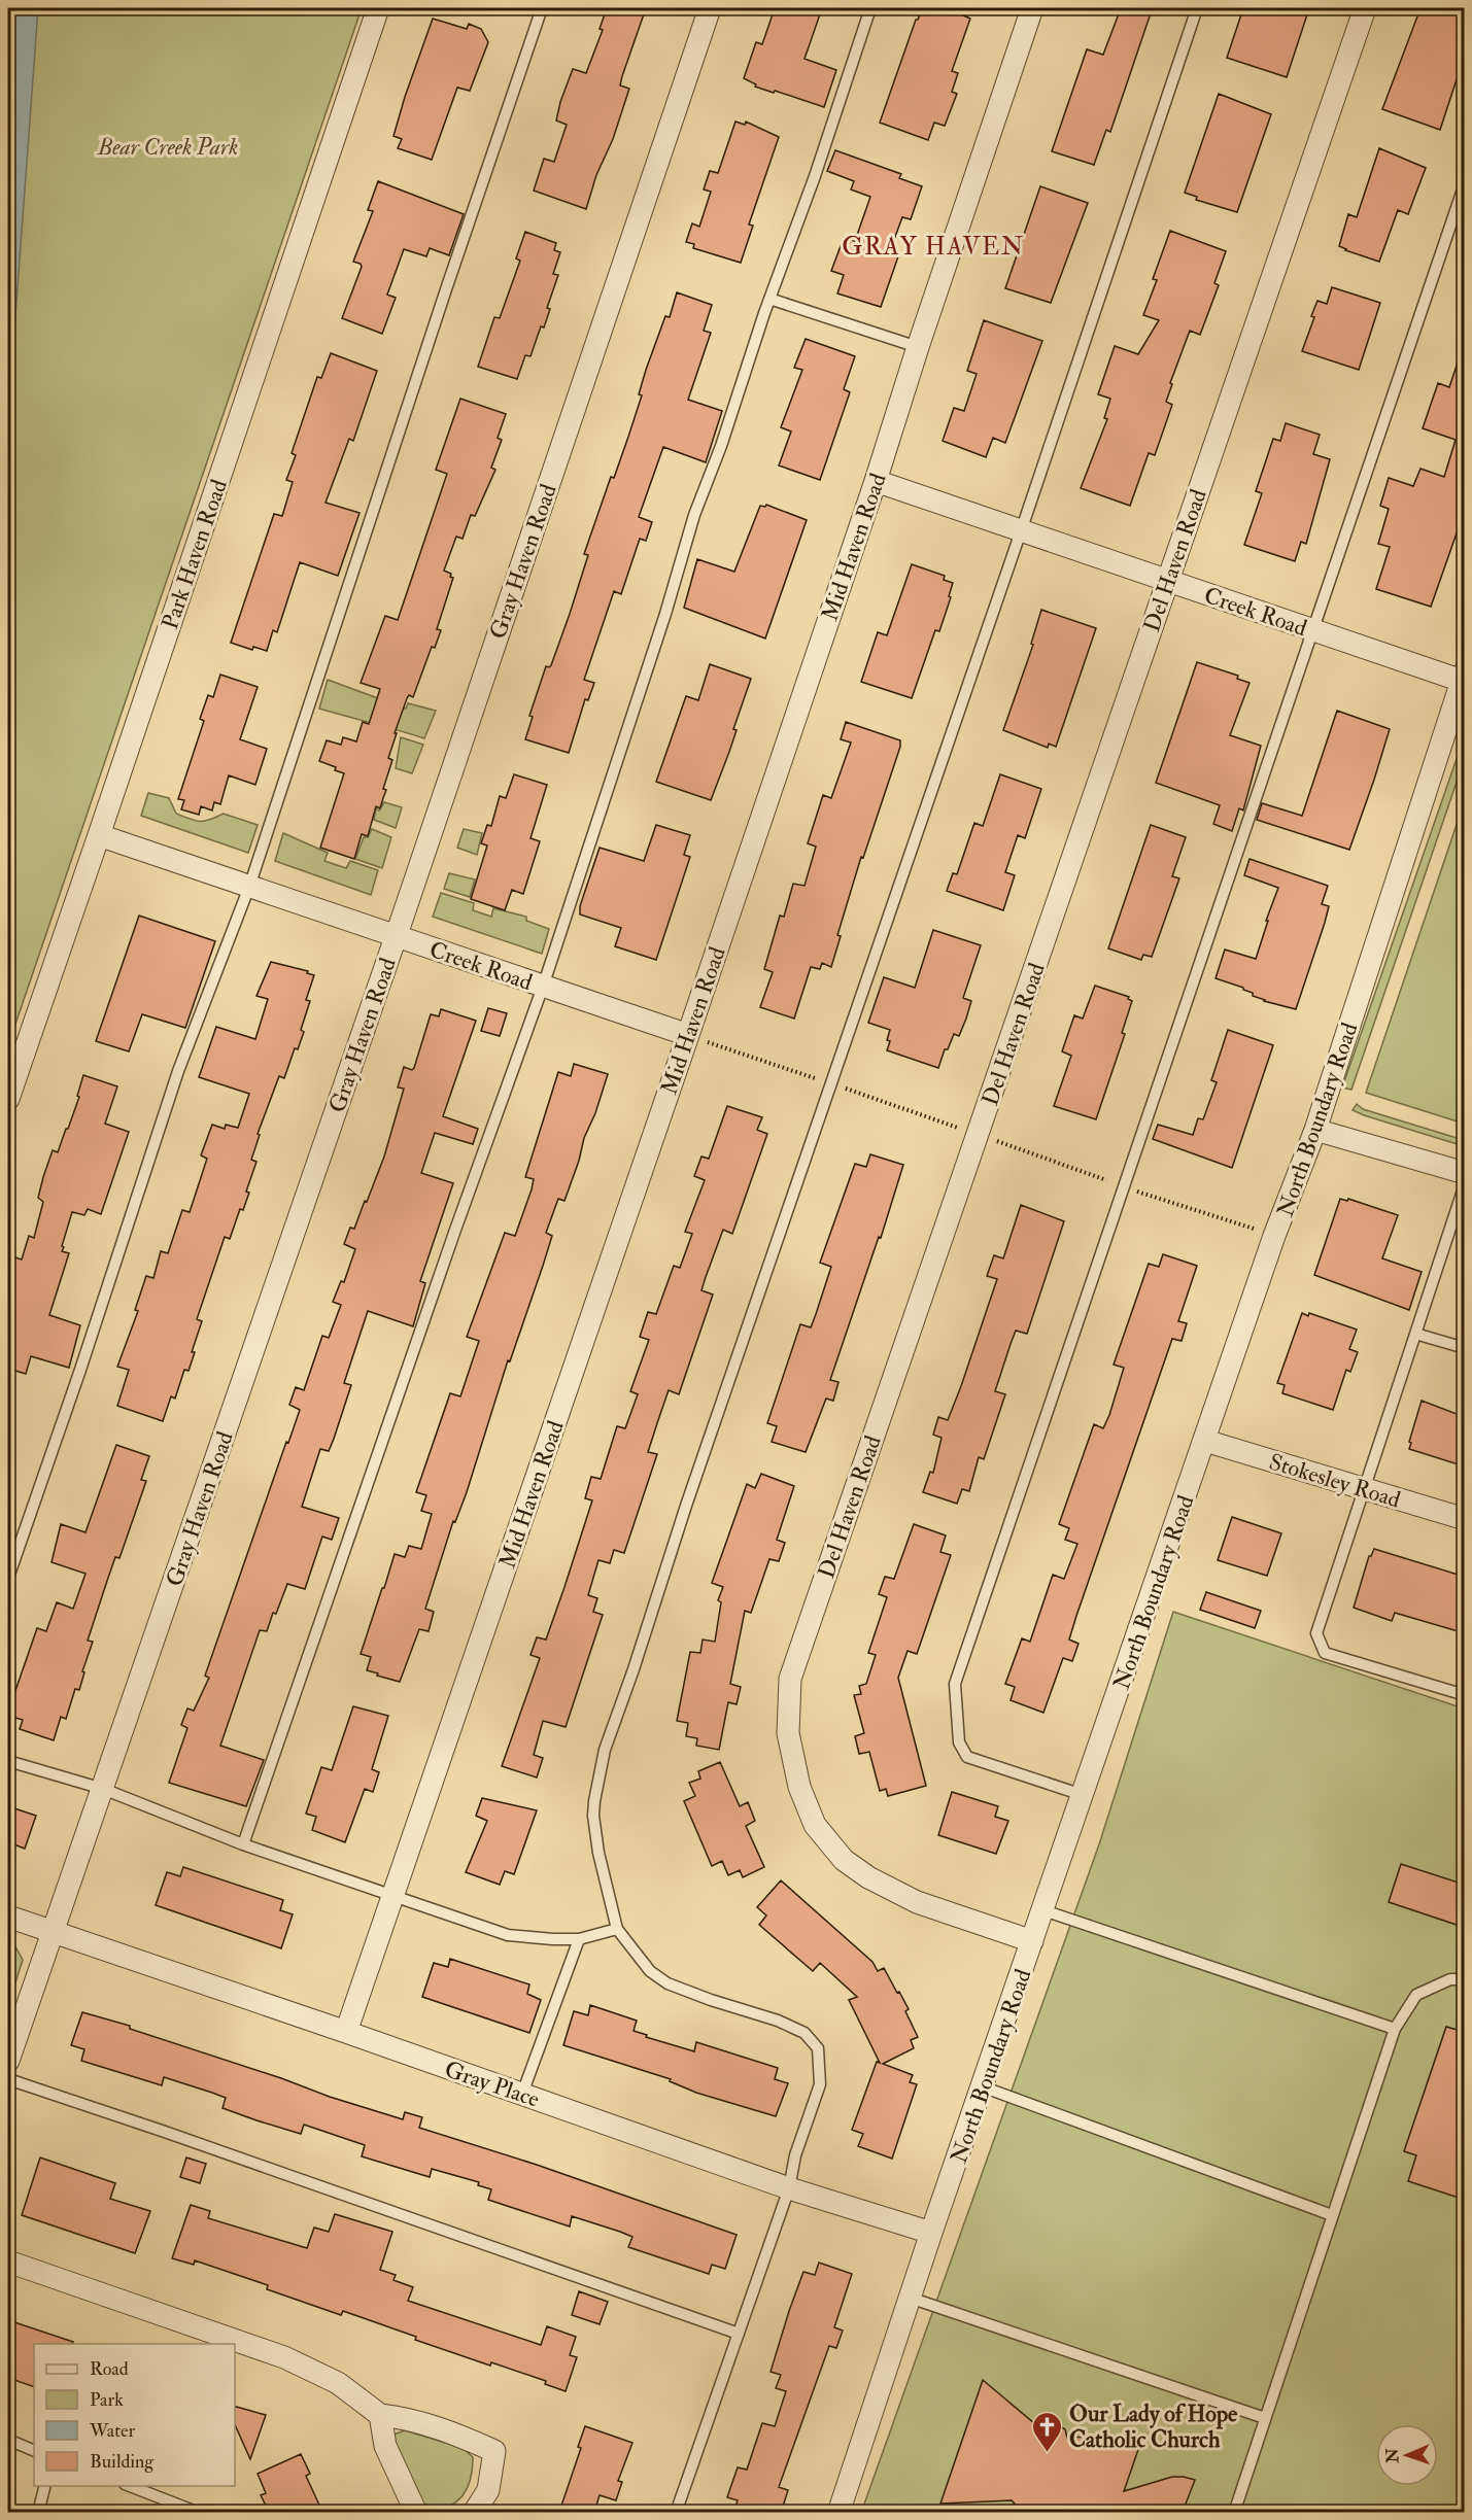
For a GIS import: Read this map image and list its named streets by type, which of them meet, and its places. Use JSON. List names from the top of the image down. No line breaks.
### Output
{"streets":{"street":["Mid Haven Road","Park Haven Road","Del Haven Road","Gray Haven Road","Creek Road","North Boundary Road","Stokesley Road","Gray Place"]},"crossings":[["Mid Haven Road","Creek Road"],["Mid Haven Road","Gray Place"],["Park Haven Road","Creek Road"],["Del Haven Road","Creek Road"],["Del Haven Road","North Boundary Road"],["Gray Haven Road","Creek Road"],["Gray Haven Road","Gray Place"],["Creek Road","North Boundary Road"],["North Boundary Road","Stokesley Road"],["North Boundary Road","Gray Place"]],"districts":["GRAY HAVEN"],"parks":["Bear Creek Park"],"places":{"church":["Our Lady of Hope Catholic Church"]},"legend":["Road","Park","Water","Building"],"north":"left"}
